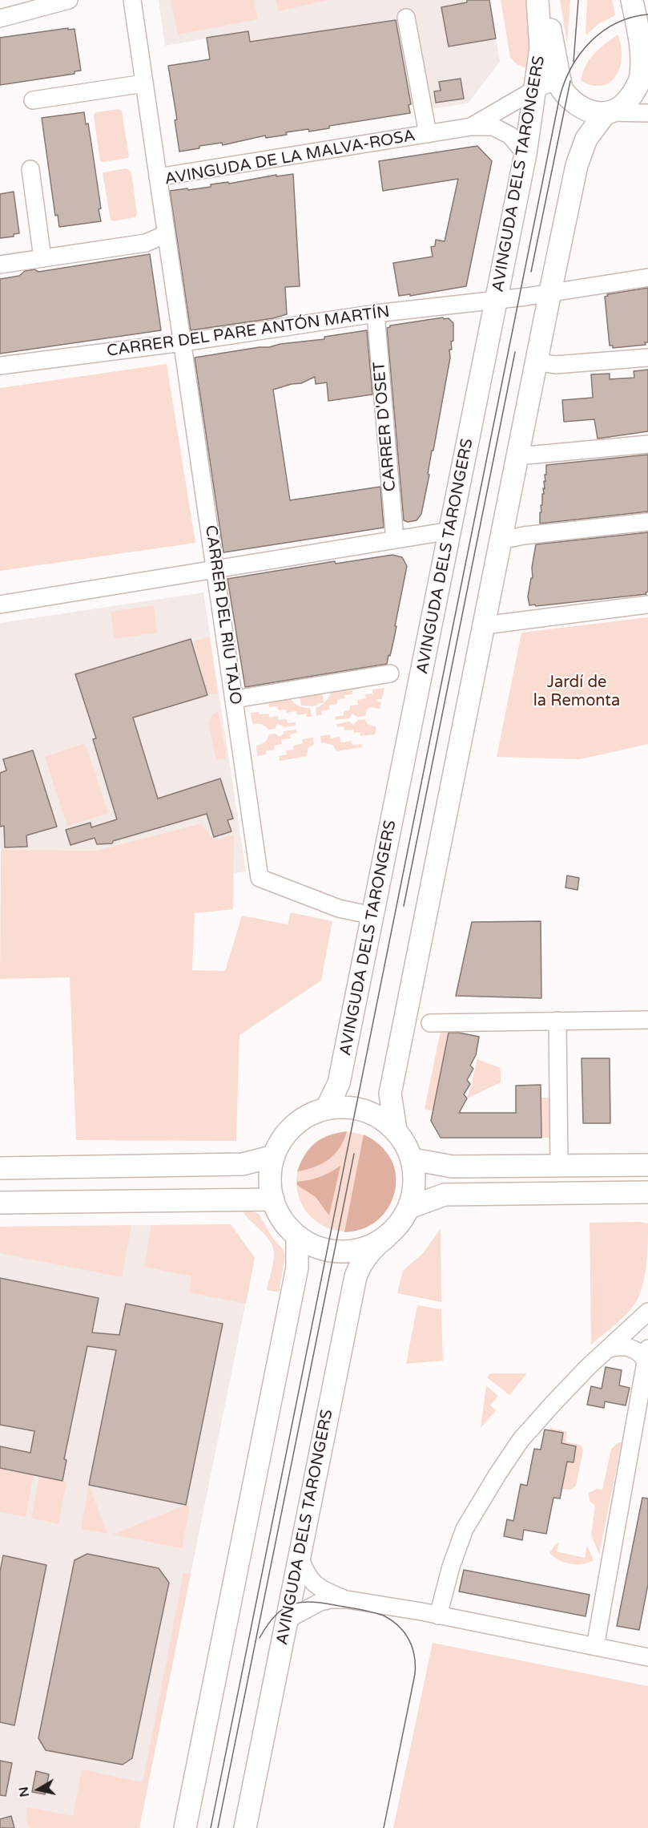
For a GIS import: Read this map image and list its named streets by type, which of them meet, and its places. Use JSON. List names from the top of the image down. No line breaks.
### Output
{"streets":{"main road":["AVINGUDA DELS TARONGERS"],"street":["AVINGUDA DE LA MALVA-ROSA","CARRER DEL PARE ANTÓN MARTÍN","CARRER D'OSET","CARRER DEL RIU TAJO"]},"crossings":[["AVINGUDA DE LA MALVA-ROSA","AVINGUDA DELS TARONGERS"],["AVINGUDA DE LA MALVA-ROSA","CARRER DEL RIU TAJO"],["AVINGUDA DELS TARONGERS","CARRER DEL PARE ANTÓN MARTÍN"],["AVINGUDA DELS TARONGERS","CARRER DEL RIU TAJO"],["CARRER DEL PARE ANTÓN MARTÍN","CARRER D'OSET"],["CARRER DEL PARE ANTÓN MARTÍN","CARRER DEL RIU TAJO"]],"parks":["Jardí de la Remonta"],"north":"left"}
